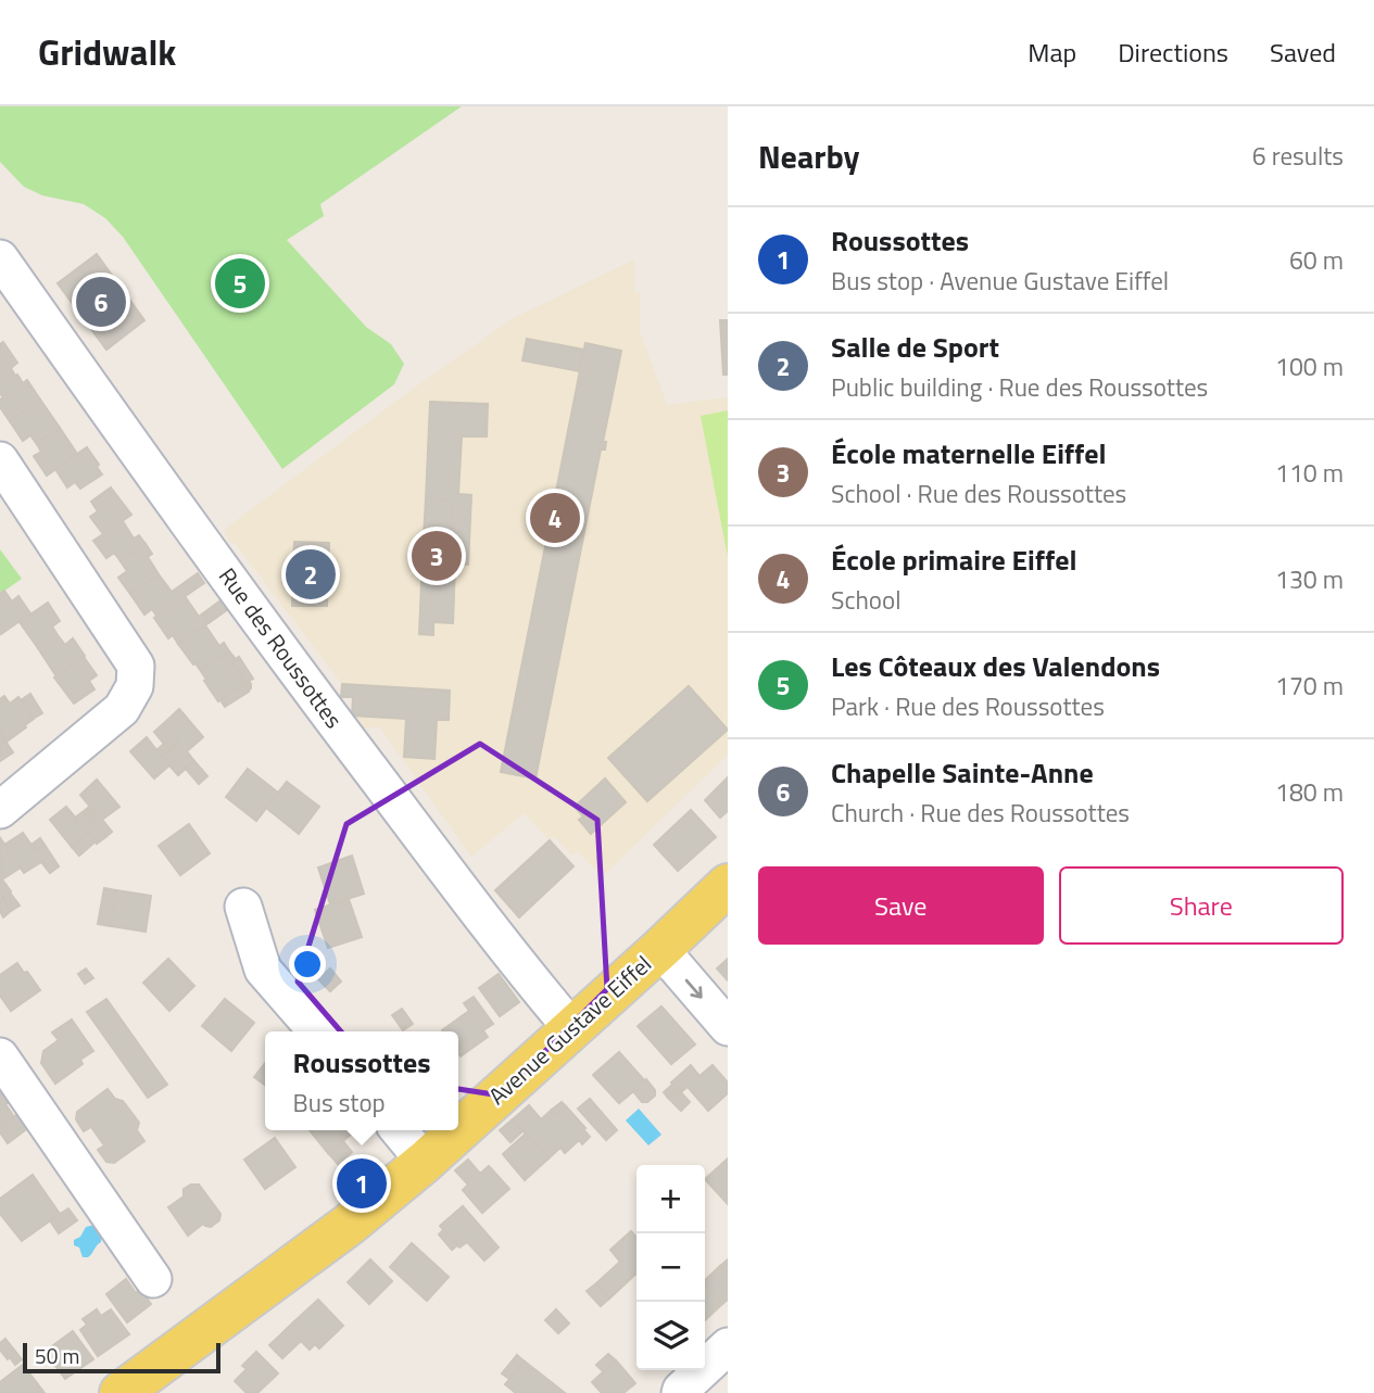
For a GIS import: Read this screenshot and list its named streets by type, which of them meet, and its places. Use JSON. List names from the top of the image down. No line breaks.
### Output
{"streets":{"main road":["Avenue Gustave Eiffel"],"street":["Rue des Roussottes"]},"crossings":[["Rue des Roussottes","Avenue Gustave Eiffel"]],"scale_bar":"50 m","page":{"header":"Gridwalk","nav":["Map","Directions","Saved"],"heading":["Nearby","6 results"],"list":[{"mark":"1","name":"Roussottes","note":"Bus stop · Avenue Gustave Eiffel","value":"60 m"},{"mark":"2","name":"Salle de Sport","note":"Public building · Rue des Roussottes","value":"100 m"},{"mark":"3","name":"École maternelle Eiffel","note":"School · Rue des Roussottes","value":"110 m"},{"mark":"4","name":"École primaire Eiffel","note":"School","value":"130 m"},{"mark":"5","name":"Les Côteaux des Valendons","note":"Park · Rue des Roussottes","value":"170 m"},{"mark":"6","name":"Chapelle Sainte-Anne","note":"Church · Rue des Roussottes","value":"180 m"}],"pins":["5","6","4","3","2","1"],"buttons":["Save","Share"],"popup":["Roussottes","Bus stop"],"map_buttons":["+","−"],"scale":"50 m"}}
